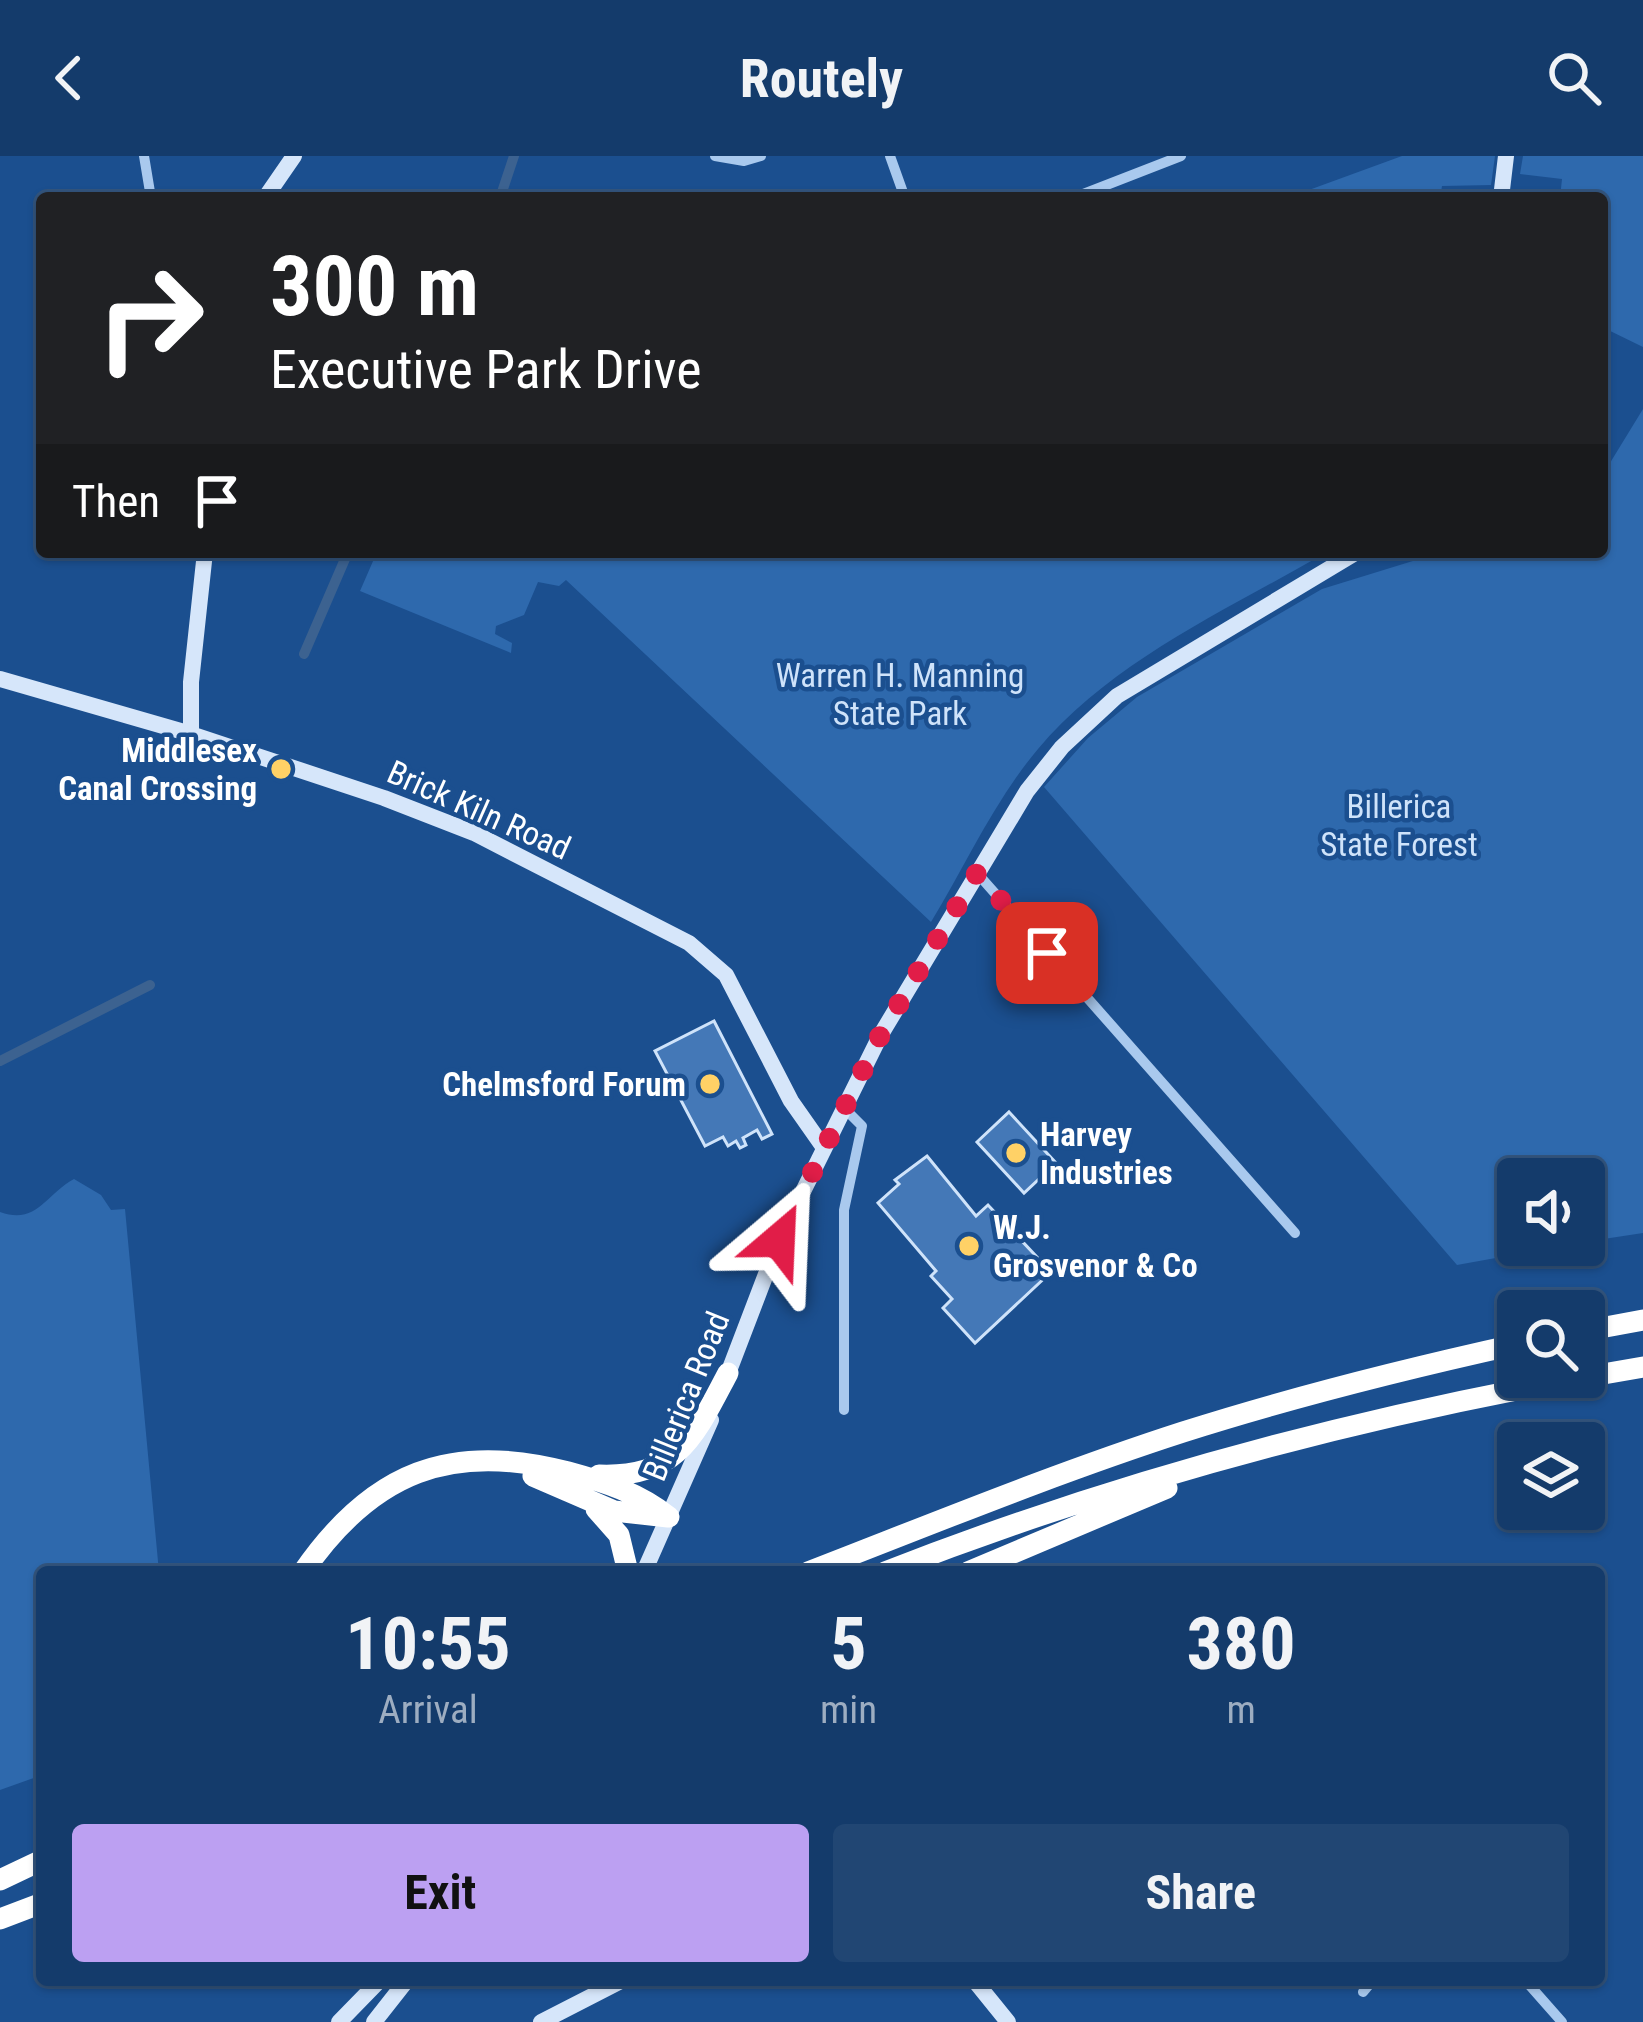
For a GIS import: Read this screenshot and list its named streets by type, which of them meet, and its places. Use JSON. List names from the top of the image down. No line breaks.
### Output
{"streets":{"main road":["Brick Kiln Road","Billerica Road"]},"crossings":[["Brick Kiln Road","Billerica Road"]],"parks":["Warren H. Manning State Park","Billerica State Forest"],"places":["Middlesex Canal Crossing","Chelmsford Forum","Harvey Industries","W.J. Grosvenor & Co"],"page":{"header":"Routely","turn":["300 m","Executive Park Drive"],"then":"Then","eta":["10:55","Arrival","5","min","380","m"],"buttons":["Exit","Share"]}}
